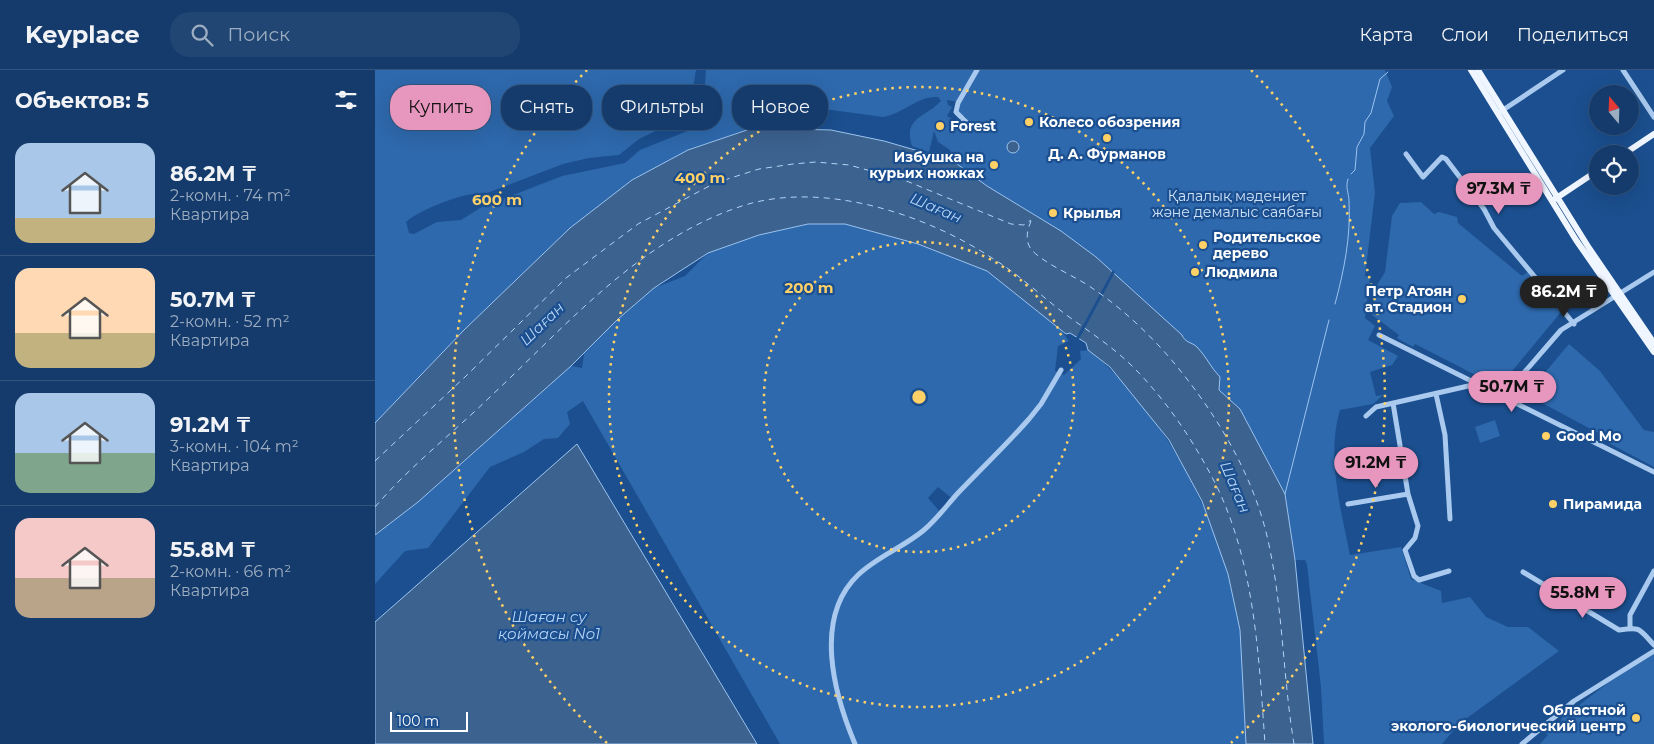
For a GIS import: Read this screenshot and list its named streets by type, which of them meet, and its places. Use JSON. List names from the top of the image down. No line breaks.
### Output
{"water":["Шаған","Шаған су қоймасы No1"],"parks":["Қалалық мәдениет және демалыс саябағы"],"places":["Колесо обозрения","Forest","Д. А. Фурманов","Избушка на курьих ножках","Крылья","Родительское дерево","Людмила","Петр Атоян ат. Стадион","Good Mo","Пирамида","Областной эколого-биологический центр"],"scale_bar":"100 m","north":"top","page":{"header":"Keyplace","search":"Поиск","nav":["Карта","Слои","Поделиться"],"heading":"Объектов: 5","chip":["Купить","Снять","Фильтры","Новое"],"list":[{"name":"86.2M ₸","note":"2-комн. · 74 m² · Квартира"},{"name":"50.7M ₸","note":"2-комн. · 52 m² · Квартира"},{"name":"91.2M ₸","note":"3-комн. · 104 m² · Квартира"},{"name":"55.8M ₸","note":"2-комн. · 66 m² · Квартира"}],"price":["97.3M ₸","86.2M ₸","50.7M ₸","91.2M ₸","55.8M ₸"],"scale":"100 m"},"rings":["400 m","600 m","200 m"]}
